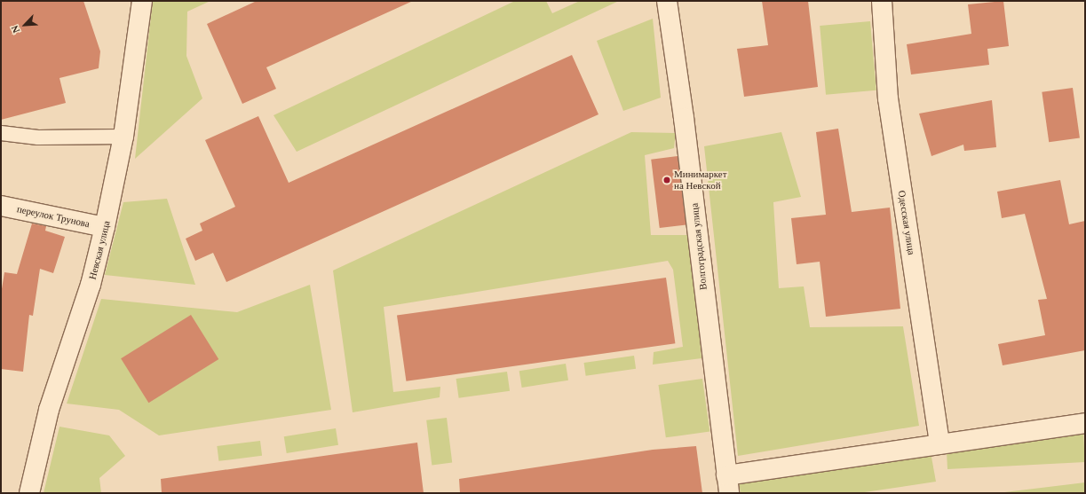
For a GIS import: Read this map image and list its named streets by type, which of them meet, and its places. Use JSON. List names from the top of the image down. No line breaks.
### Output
{"streets":{"street":["переулок Трунова","Одесская улица","Волгоградская улица","Невская улица"]},"crossings":[["переулок Трунова","Невская улица"]],"places":["Минимаркет на Невской"],"north":"bottom left"}
